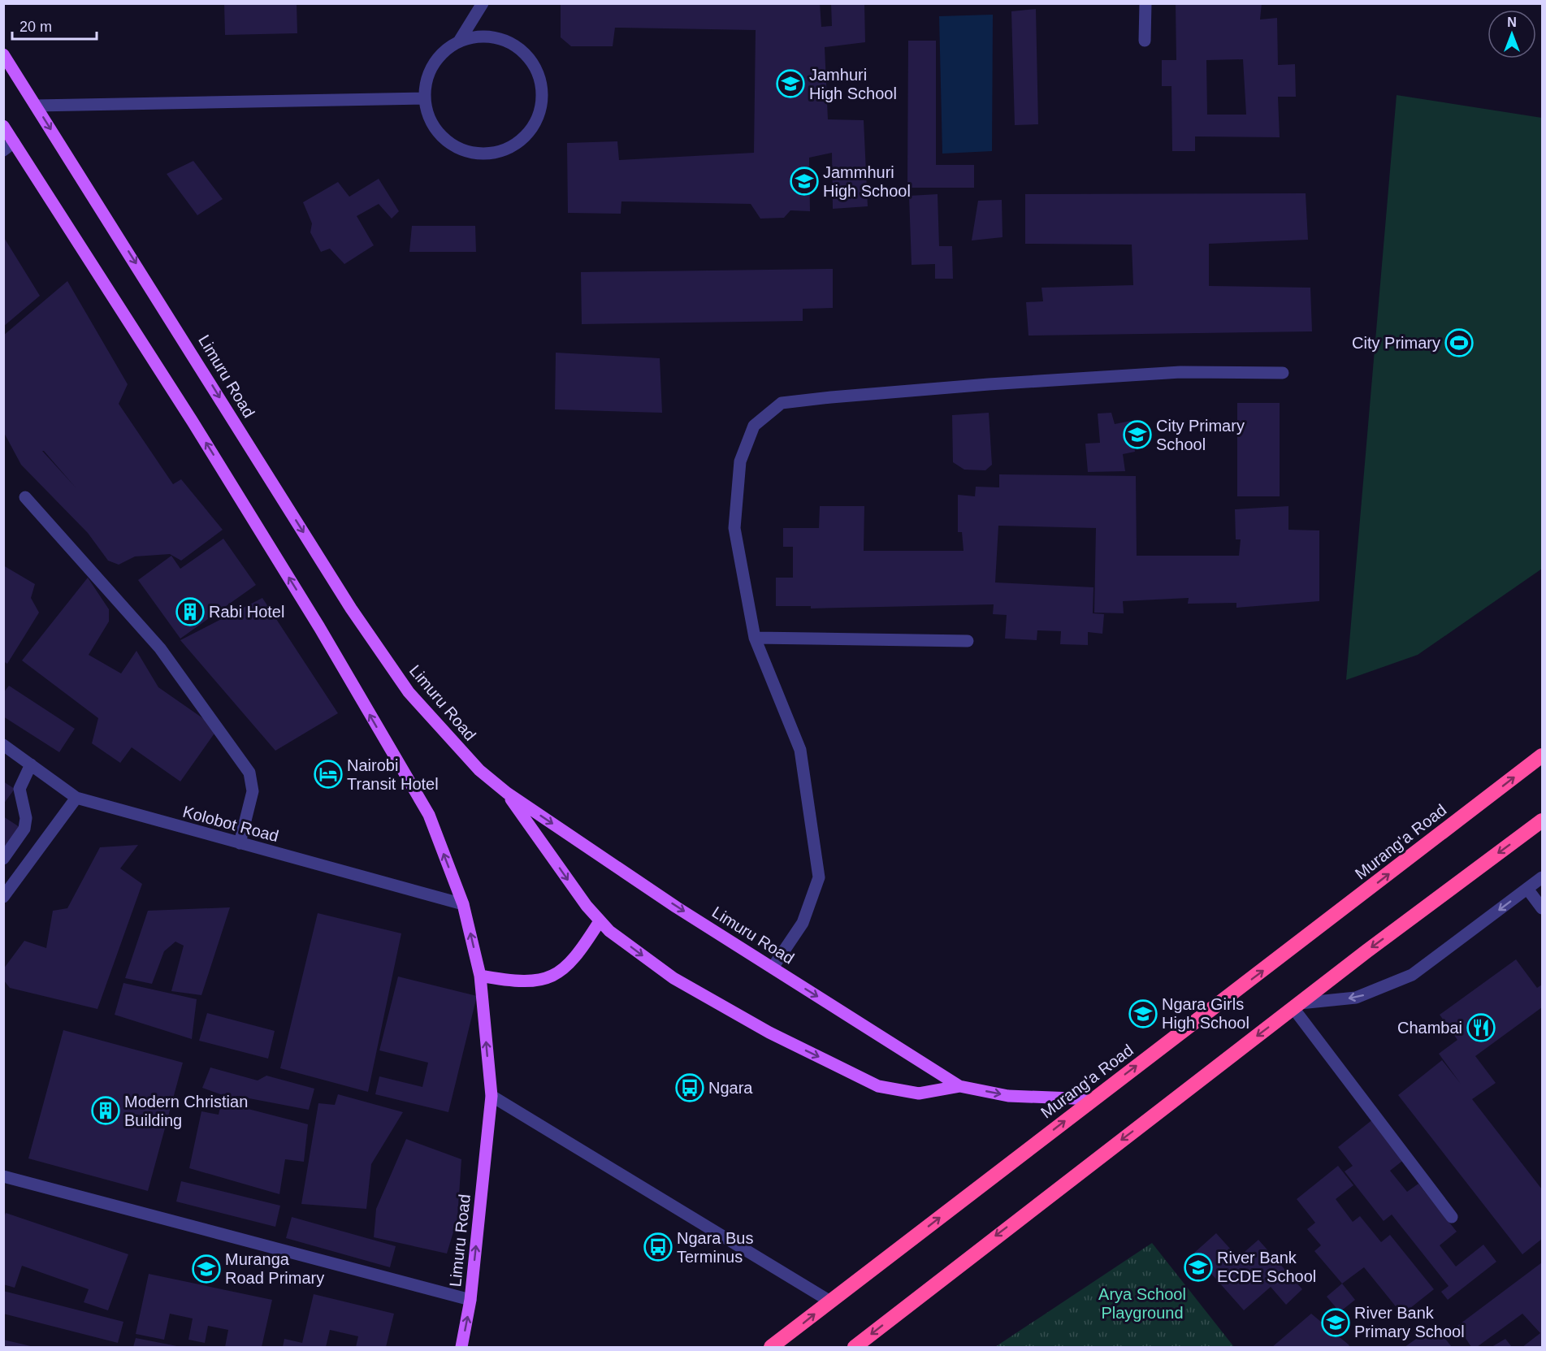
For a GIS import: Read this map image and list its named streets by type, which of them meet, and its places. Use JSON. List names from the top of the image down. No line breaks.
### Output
{"streets":{"highway":["Murang'a Road"],"main road":["Limuru Road"],"street":["Kolobot Road"]},"crossings":[["Limuru Road","Kolobot Road"],["Limuru Road","Murang'a Road"]],"parks":["Arya School Playground"],"places":{"school or university":["Jamhuri High School","Jammhuri High School","City Primary School","Ngara Girls High School","River Bank ECDE School","Muranga Road Primary","River Bank Primary School"],"sports":["City Primary"],"building":["Rabi Hotel","Modern Christian Building"],"hotel":["Nairobi Transit Hotel"],"restaurant":["Chambai"],"bus stop":["Ngara","Ngara Bus Terminus"]},"scale_bar":"20 m","north":"top"}
